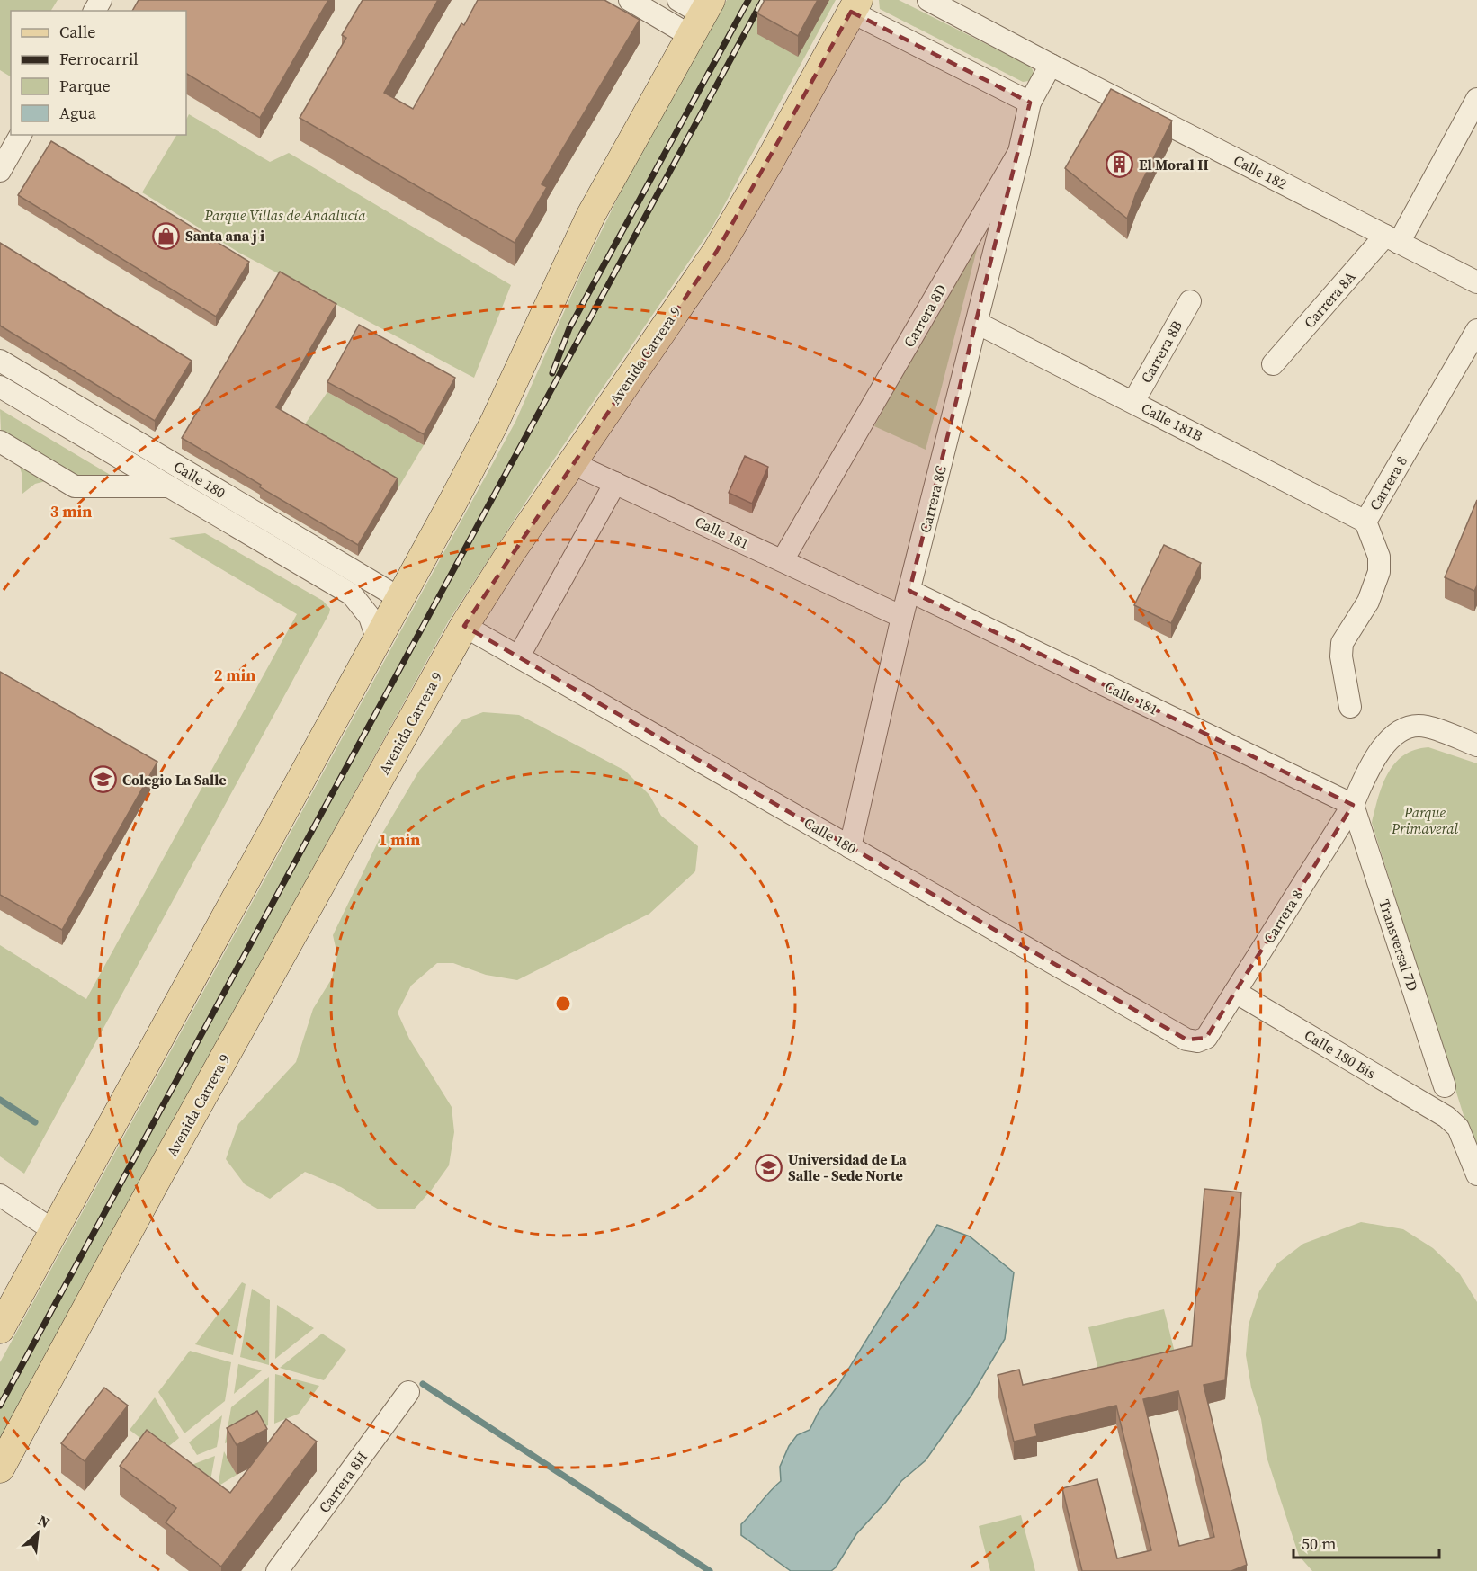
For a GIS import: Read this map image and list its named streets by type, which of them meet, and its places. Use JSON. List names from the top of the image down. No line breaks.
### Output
{"streets":{"main road":["Avenida Carrera 9"],"street":["Calle 182","Carrera 8A","Carrera 8D","Carrera 8B","Calle 181B","Calle 180","Carrera 8","Carrera 8C","Calle 181","Transversal 7D","Calle 180 Bis","Carrera 8H"]},"crossings":[["Calle 182","Carrera 8A"],["Calle 182","Carrera 8D"],["Carrera 8D","Carrera 8C"],["Carrera 8D","Calle 181"],["Carrera 8B","Calle 181B"],["Avenida Carrera 9","Calle 180"],["Avenida Carrera 9","Calle 181"],["Calle 181B","Carrera 8"],["Calle 181B","Carrera 8C"],["Calle 180","Carrera 8"],["Calle 180","Carrera 8C"],["Carrera 8","Calle 181"],["Carrera 8","Transversal 7D"],["Carrera 8","Calle 180 Bis"],["Carrera 8C","Calle 181"],["Calle 181","Transversal 7D"]],"parks":["Parque Villas de Andalucía","Parque Primaveral"],"places":{"building":["El Moral II"],"shop":["Santa ana j i"],"school or university":["Colegio La Salle","Universidad de La Salle - Sede Norte"]},"legend":["Calle","Ferrocarril","Parque","Agua"],"scale_bar":"50 m","north":"top right","rings":["3 min","2 min","1 min"]}
